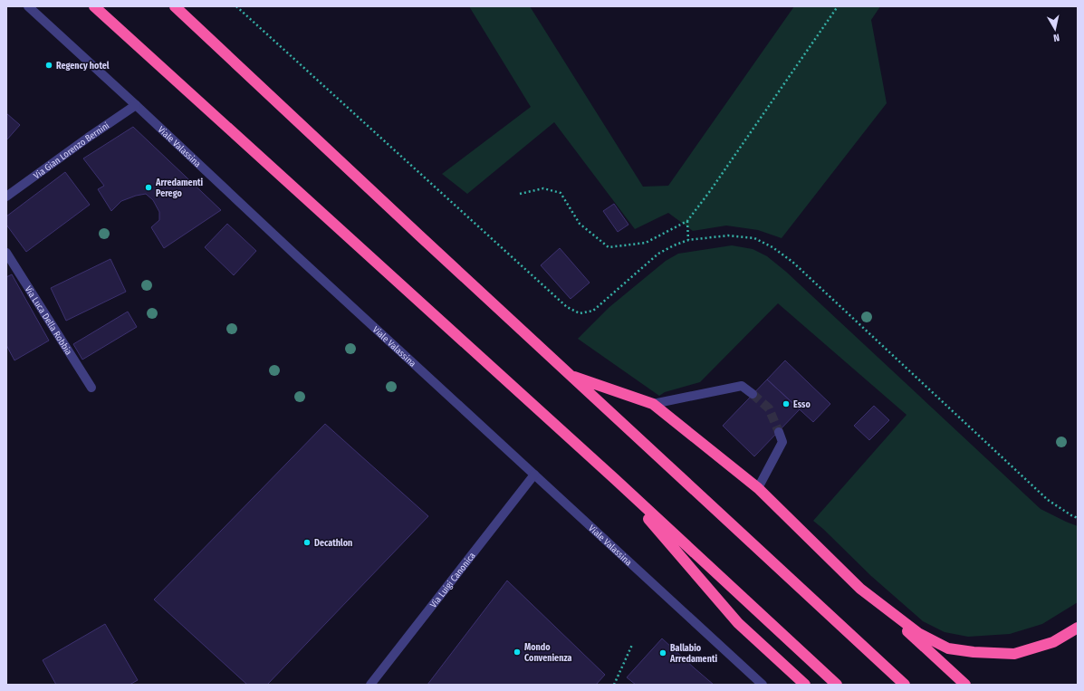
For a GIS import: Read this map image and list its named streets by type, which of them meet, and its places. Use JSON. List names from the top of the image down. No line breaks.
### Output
{"streets":{"street":["Viale Valassina","Via Gian Lorenzo Bernini","Via Luca Della Robbia","Via Luigi Canonica"]},"crossings":[["Viale Valassina","Via Gian Lorenzo Bernini"],["Viale Valassina","Via Luigi Canonica"]],"places":["Regency hotel","Arredamenti Perego","Esso","Decathlon","Mondo Convenienza","Ballabio Arredamenti"],"north":"bottom"}
